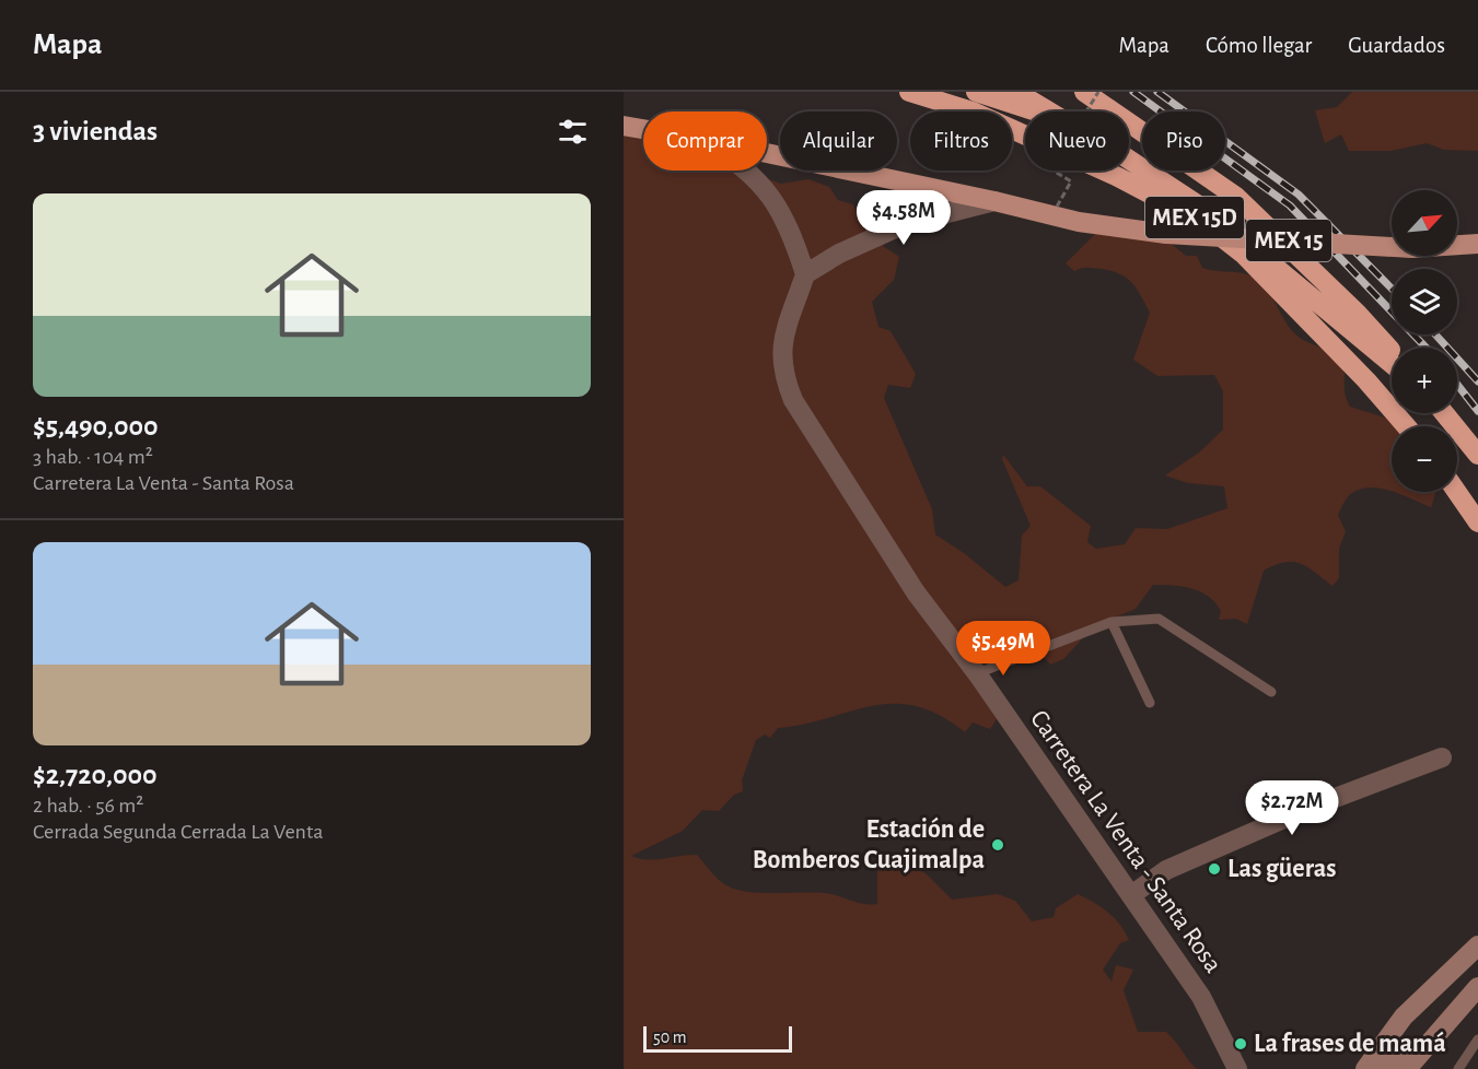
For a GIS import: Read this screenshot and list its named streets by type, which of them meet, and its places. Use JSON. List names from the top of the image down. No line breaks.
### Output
{"streets":{"highway":["MEX 15D"],"main road":["MEX 15"],"street":["Carretera La Venta - Santa Rosa"]},"places":["Estación de Bomberos Cuajimalpa","Las güeras","La frases de mamá"],"scale_bar":"50 m","north":"top right","page":{"header":"Mapa","nav":["Mapa","Cómo llegar","Guardados"],"heading":"3 viviendas","chip":["Comprar","Alquilar","Filtros","Nuevo","Piso"],"list":[{"name":"$5,490,000","note":"3 hab. · 104 m² · Carretera La Venta - Santa Rosa"},{"name":"$2,720,000","note":"2 hab. · 56 m² · Cerrada Segunda Cerrada La Venta"}],"map_buttons":["+","−"],"price":["$4.58M","$5.49M","$2.72M"],"scale":"50 m"}}
